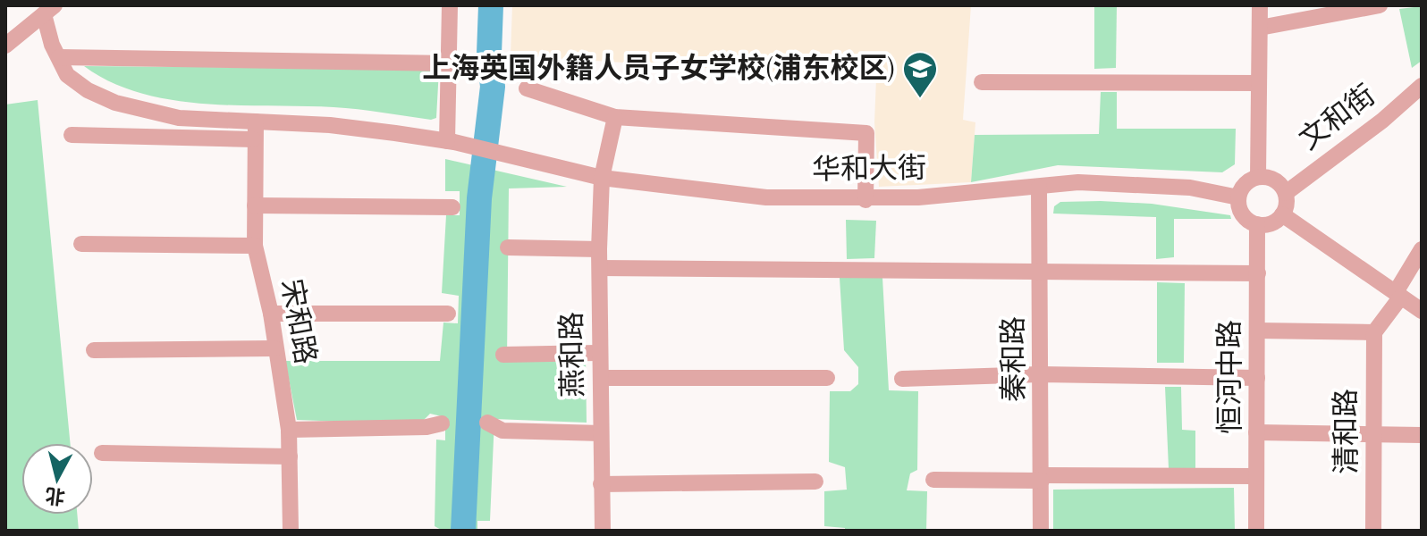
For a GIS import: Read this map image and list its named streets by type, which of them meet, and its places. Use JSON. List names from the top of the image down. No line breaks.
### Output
{"streets":{"street":["文和街","华和大街","宋和路","燕和路","秦和路","恒河中路","清和路"]},"crossings":[["文和街","华和大街"],["文和街","恒河中路"],["华和大街","宋和路"],["华和大街","燕和路"],["华和大街","秦和路"],["华和大街","恒河中路"]],"places":{"school or university":["上海英国外籍人员子女学校(浦东校区)"]},"north":"bottom"}
